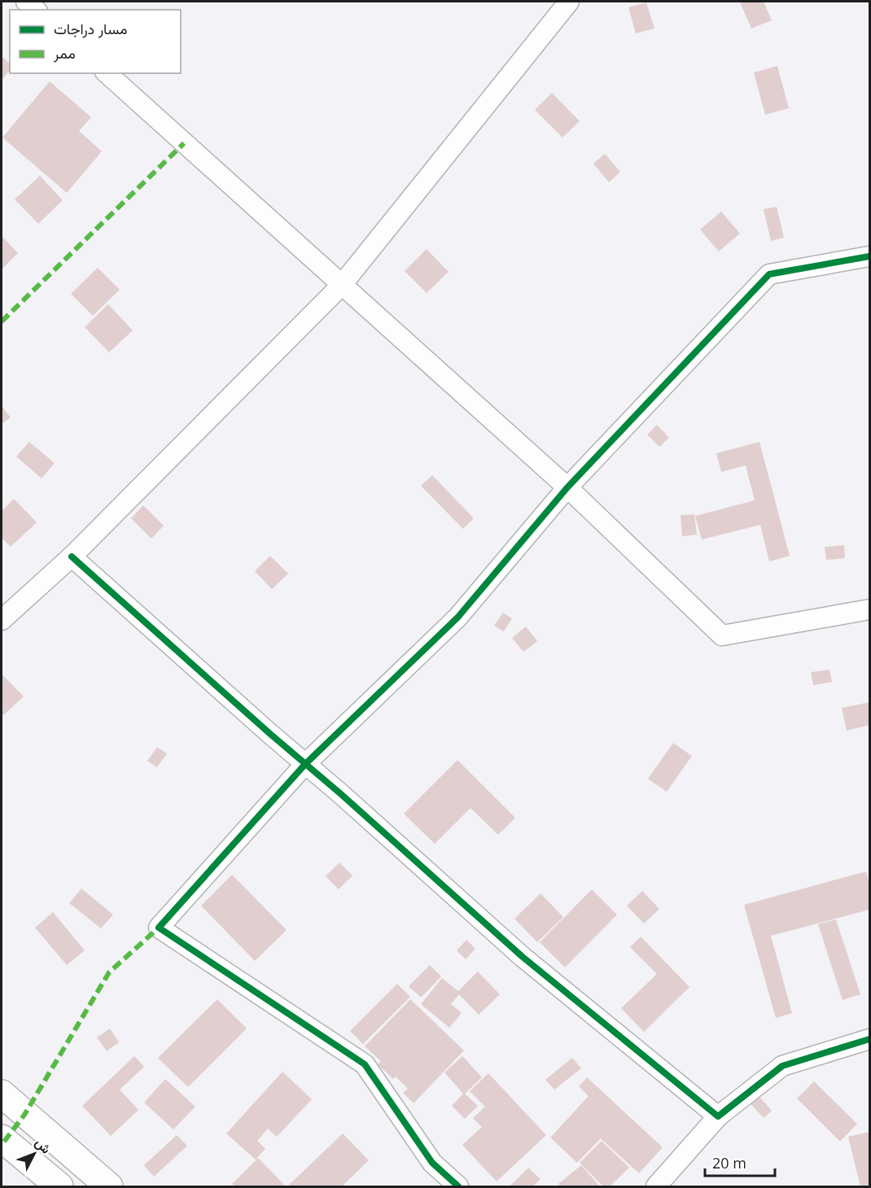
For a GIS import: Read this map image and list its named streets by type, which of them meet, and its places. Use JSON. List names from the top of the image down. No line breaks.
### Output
{"legend":["مسار دراجات","ممر"],"scale_bar":"20 m","north":"top right"}
